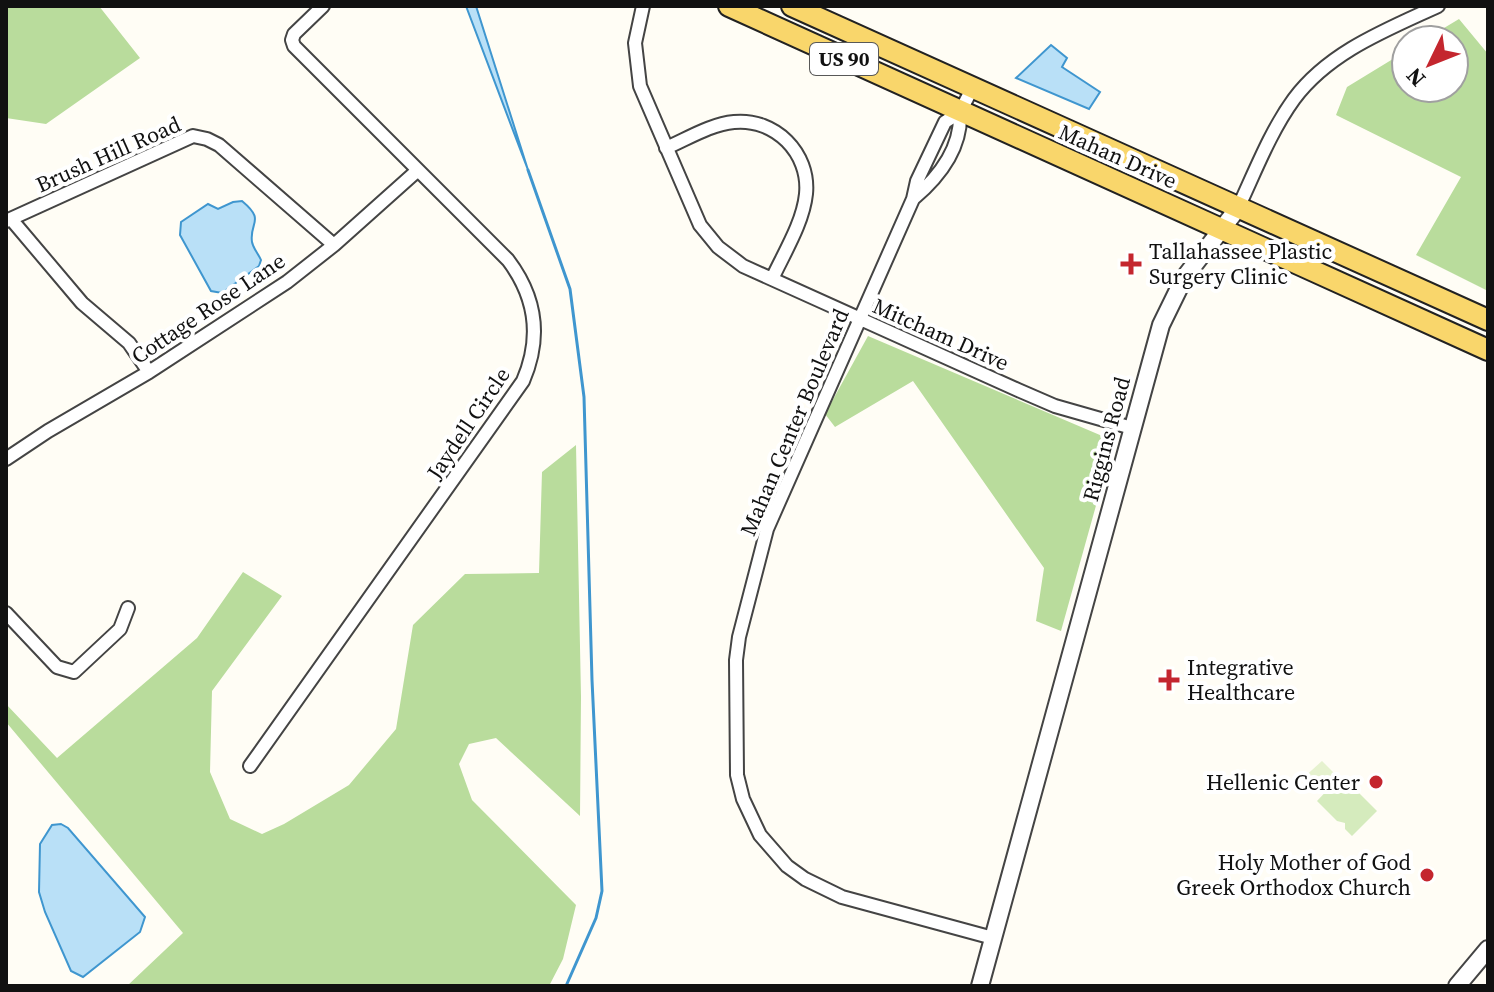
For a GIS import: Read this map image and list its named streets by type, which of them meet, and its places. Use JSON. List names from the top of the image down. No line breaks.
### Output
{"streets":{"main road":["US 90","Mahan Drive"],"street":["Brush Hill Road","Cottage Rose Lane","Mitcham Drive","Mahan Center Boulevard","Jaydell Circle","Riggins Road"]},"crossings":[["Brush Hill Road","Cottage Rose Lane"],["Mahan Drive","Mahan Center Boulevard"],["Mahan Drive","Riggins Road"],["Cottage Rose Lane","Jaydell Circle"],["Mitcham Drive","Mahan Center Boulevard"],["Mitcham Drive","Riggins Road"],["Mahan Center Boulevard","Riggins Road"]],"places":{"health":["Tallahassee Plastic Surgery Clinic","Integrative Healthcare"],"other":["Hellenic Center","Holy Mother of God Greek Orthodox Church"]},"north":"bottom left"}
